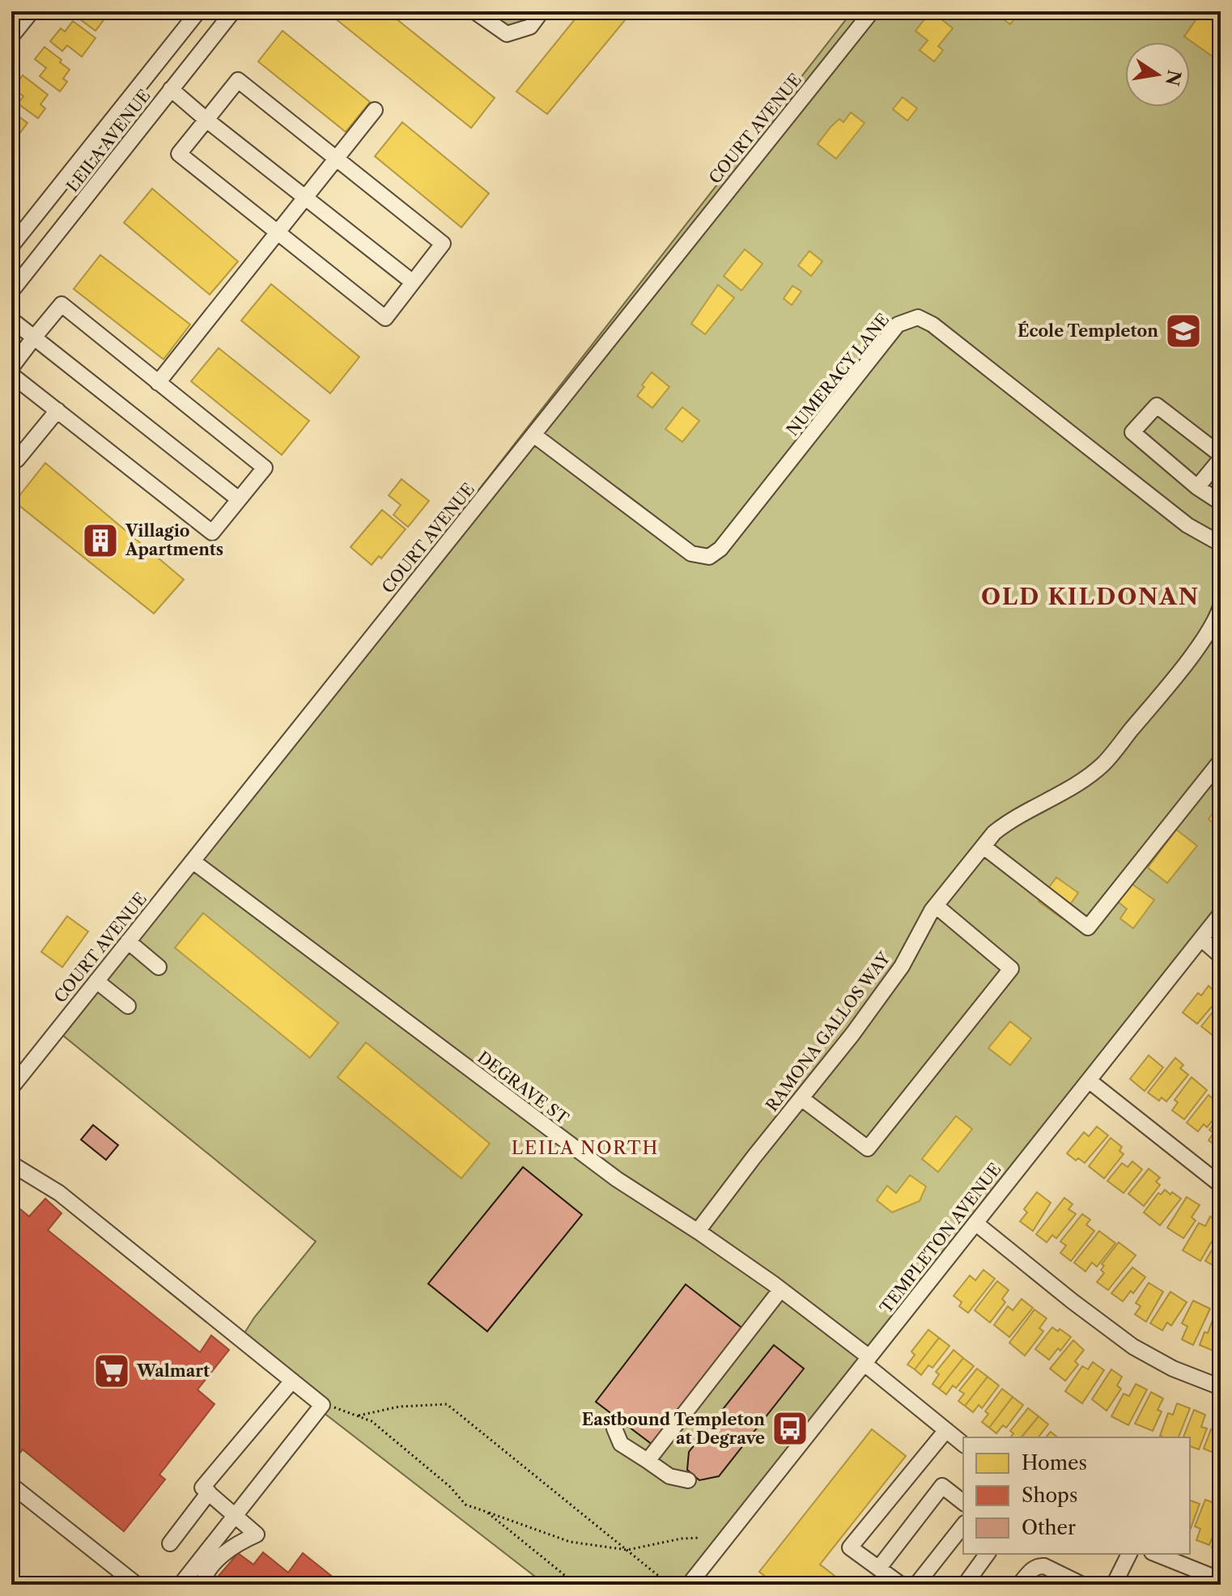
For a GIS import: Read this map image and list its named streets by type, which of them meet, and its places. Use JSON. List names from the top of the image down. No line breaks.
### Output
{"streets":{"street":["COURT AVENUE","LEILA AVENUE","NUMERACY LANE","RAMONA GALLOS WAY","DEGRAVE ST","TEMPLETON AVENUE"]},"crossings":[["COURT AVENUE","NUMERACY LANE"],["COURT AVENUE","DEGRAVE ST"],["RAMONA GALLOS WAY","DEGRAVE ST"],["DEGRAVE ST","TEMPLETON AVENUE"]],"districts":["OLD KILDONAN","LEILA NORTH"],"places":{"school or university":["École Templeton"],"building":["Villagio Apartments"],"supermarket":["Walmart"],"bus stop":["Eastbound Templeton at Degrave"]},"legend":["Homes","Shops","Other"],"north":"right"}
